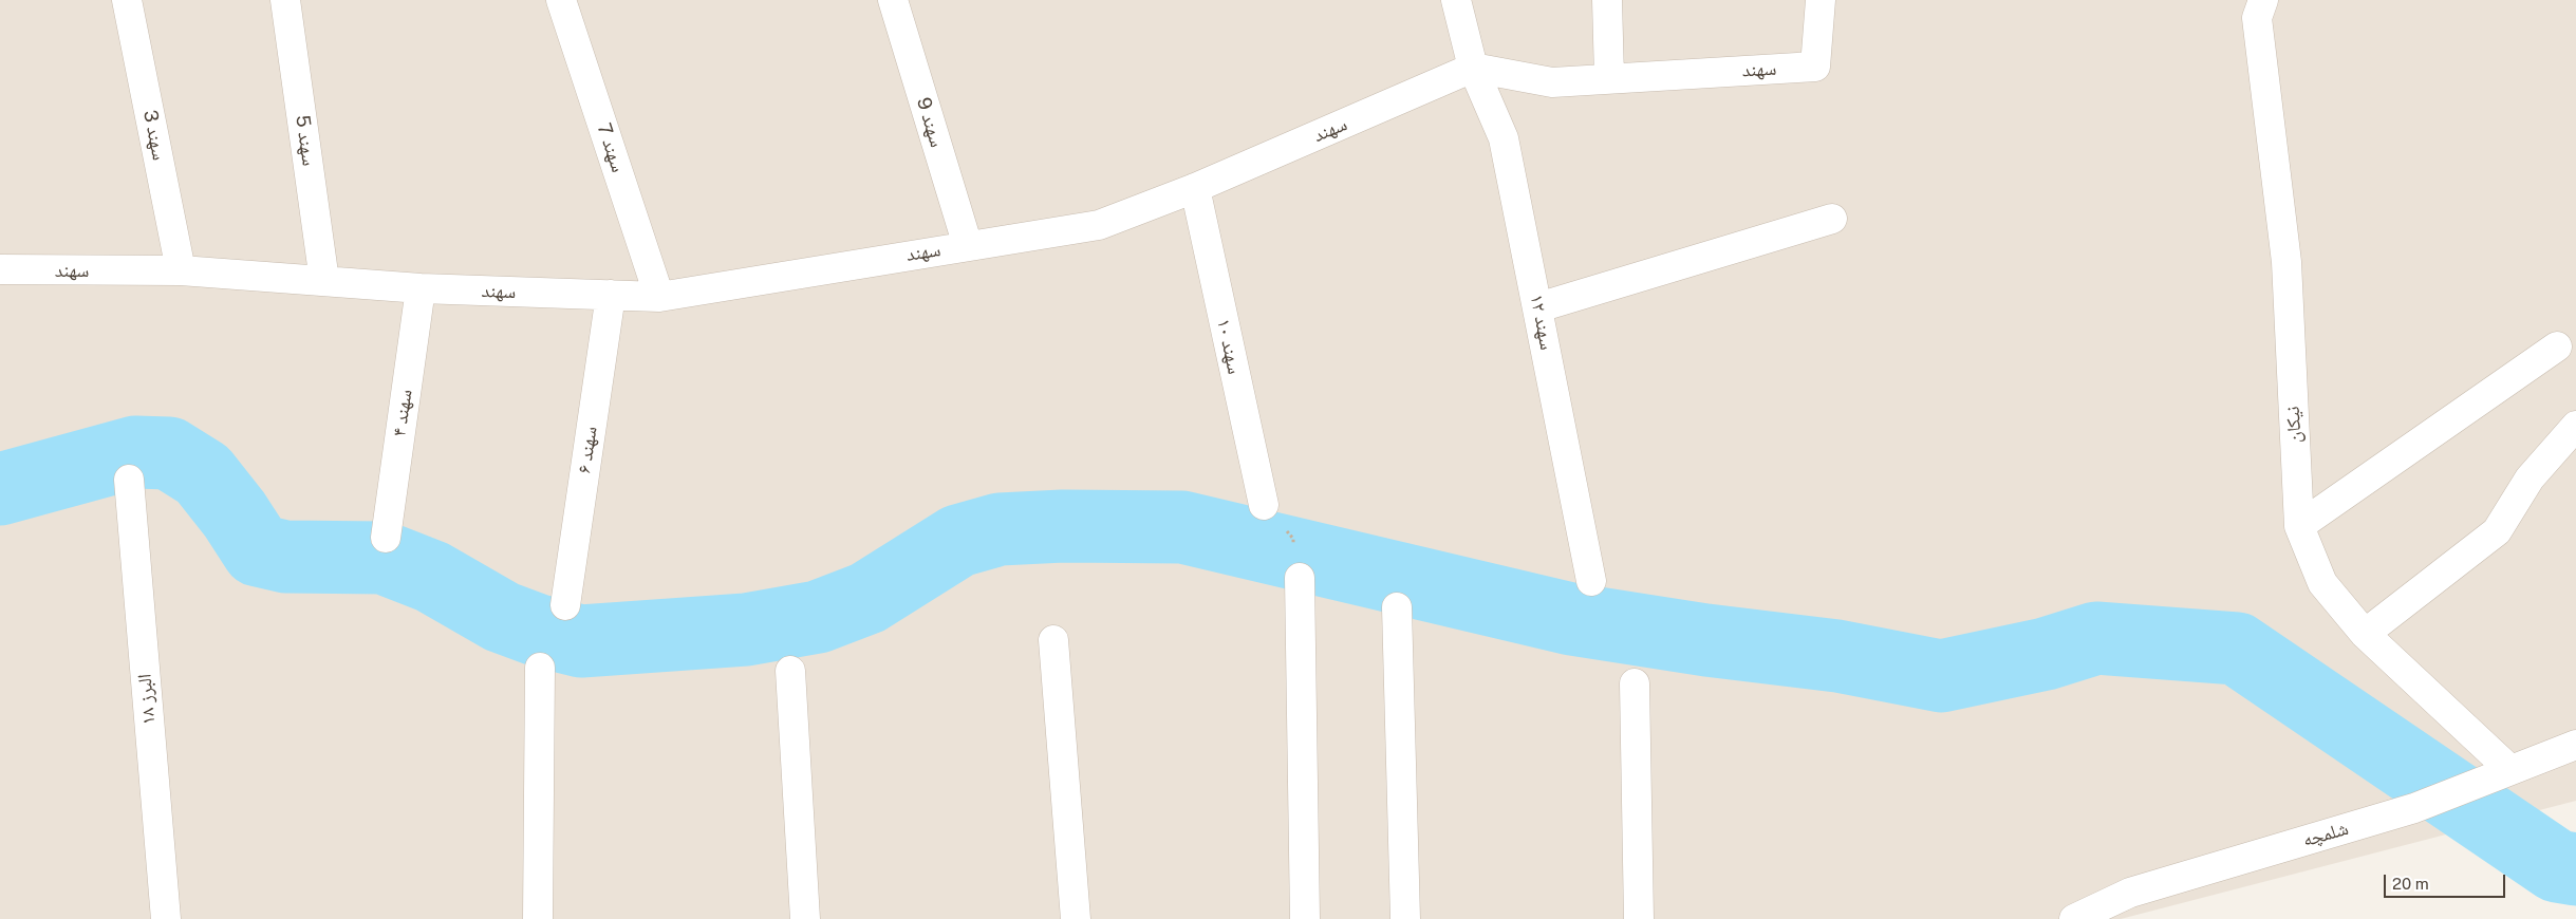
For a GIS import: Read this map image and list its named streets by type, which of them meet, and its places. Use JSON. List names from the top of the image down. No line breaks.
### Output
{"streets":{"street":["سهند","سهند 9","سهند 3","سهند 5","سهند 7","سهند ۱۲","سهند ۱۰","سهند ۴","نیکان","سهند ۶","البرز ۱۸","شلمچه"]},"crossings":[["سهند","سهند 9"],["سهند","سهند 3"],["سهند","سهند 5"],["سهند","سهند 7"],["سهند","سهند ۱۲"],["سهند","سهند ۱۰"],["سهند","سهند ۴"],["سهند","سهند ۶"],["نیکان","شلمچه"]],"scale_bar":"20 m"}
